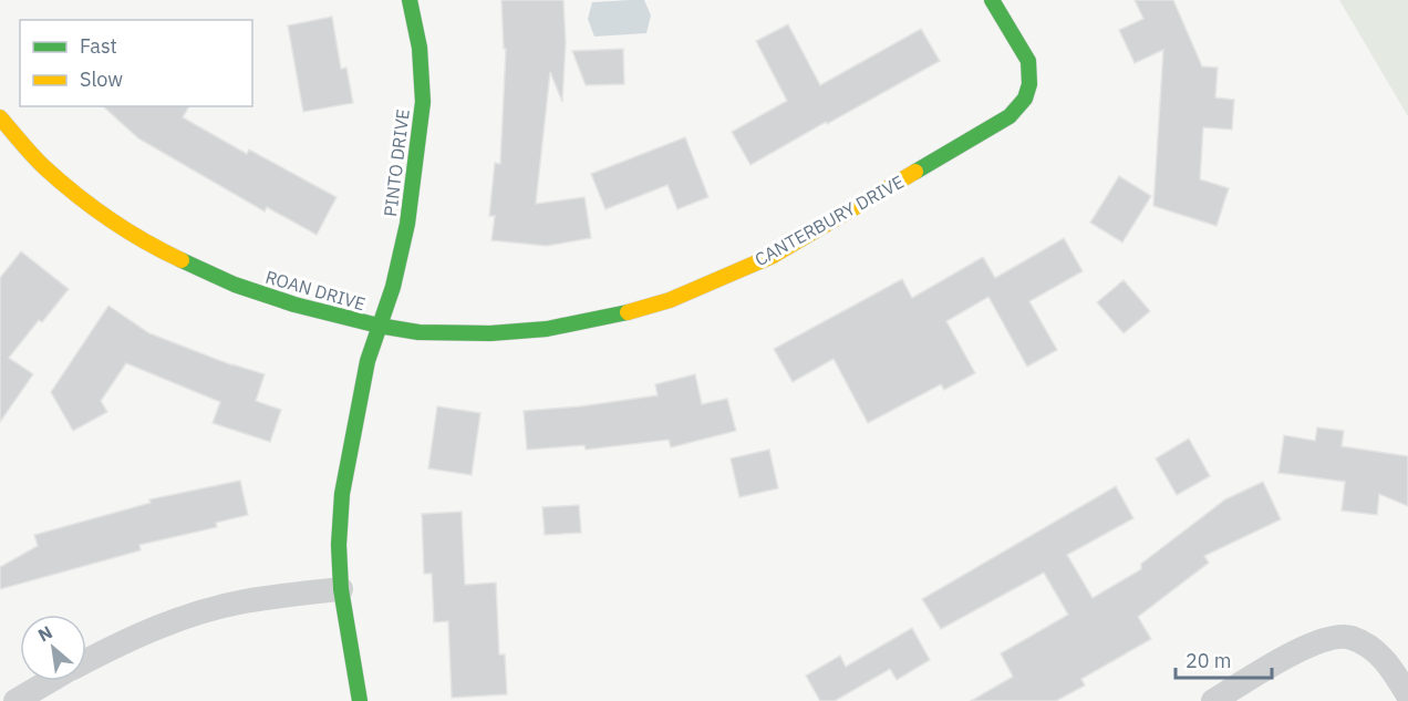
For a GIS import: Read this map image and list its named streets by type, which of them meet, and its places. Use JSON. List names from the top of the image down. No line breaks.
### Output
{"streets":{"street":["PINTO DRIVE","CANTERBURY DRIVE","ROAN DRIVE"]},"crossings":[["PINTO DRIVE","CANTERBURY DRIVE"],["PINTO DRIVE","ROAN DRIVE"],["CANTERBURY DRIVE","ROAN DRIVE"]],"legend":["Fast","Slow"],"scale_bar":"20 m","north":"top left"}
